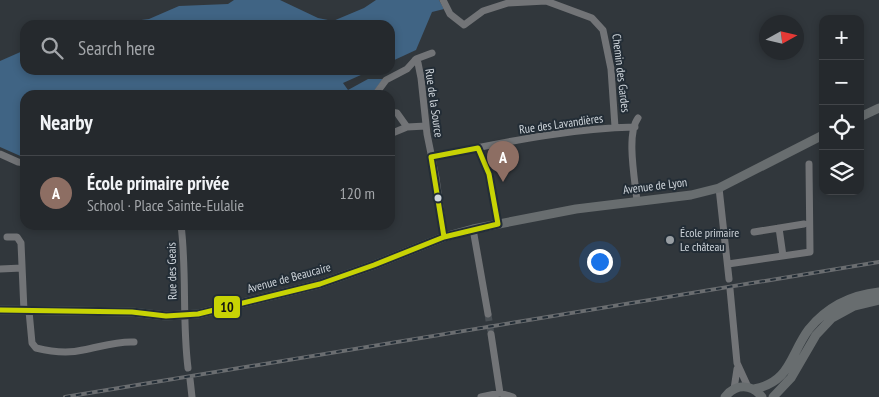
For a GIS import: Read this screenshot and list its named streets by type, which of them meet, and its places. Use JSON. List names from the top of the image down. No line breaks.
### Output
{"streets":{"main road":["Avenue de Lyon","Avenue de Beaucaire"],"street":["Chemin des Gardes","Rue de la Source","Rue des Lavandières","Rue des Geais"]},"crossings":[["Chemin des Gardes","Rue des Lavandières"],["Rue de la Source","Rue des Lavandières"],["Rue de la Source","Avenue de Beaucaire"],["Avenue de Lyon","Avenue de Beaucaire"],["Rue des Geais","Avenue de Beaucaire"]],"places":["École primaire Le château"],"lines":["transit line 10"],"north":"right","page":{"map_buttons":["+","−"],"search":"Search here","heading":"Nearby","pins":"A","list":[{"mark":"A","name":"École primaire privée","note":"School · Place Sainte-Eulalie","value":"120 m"}]}}
